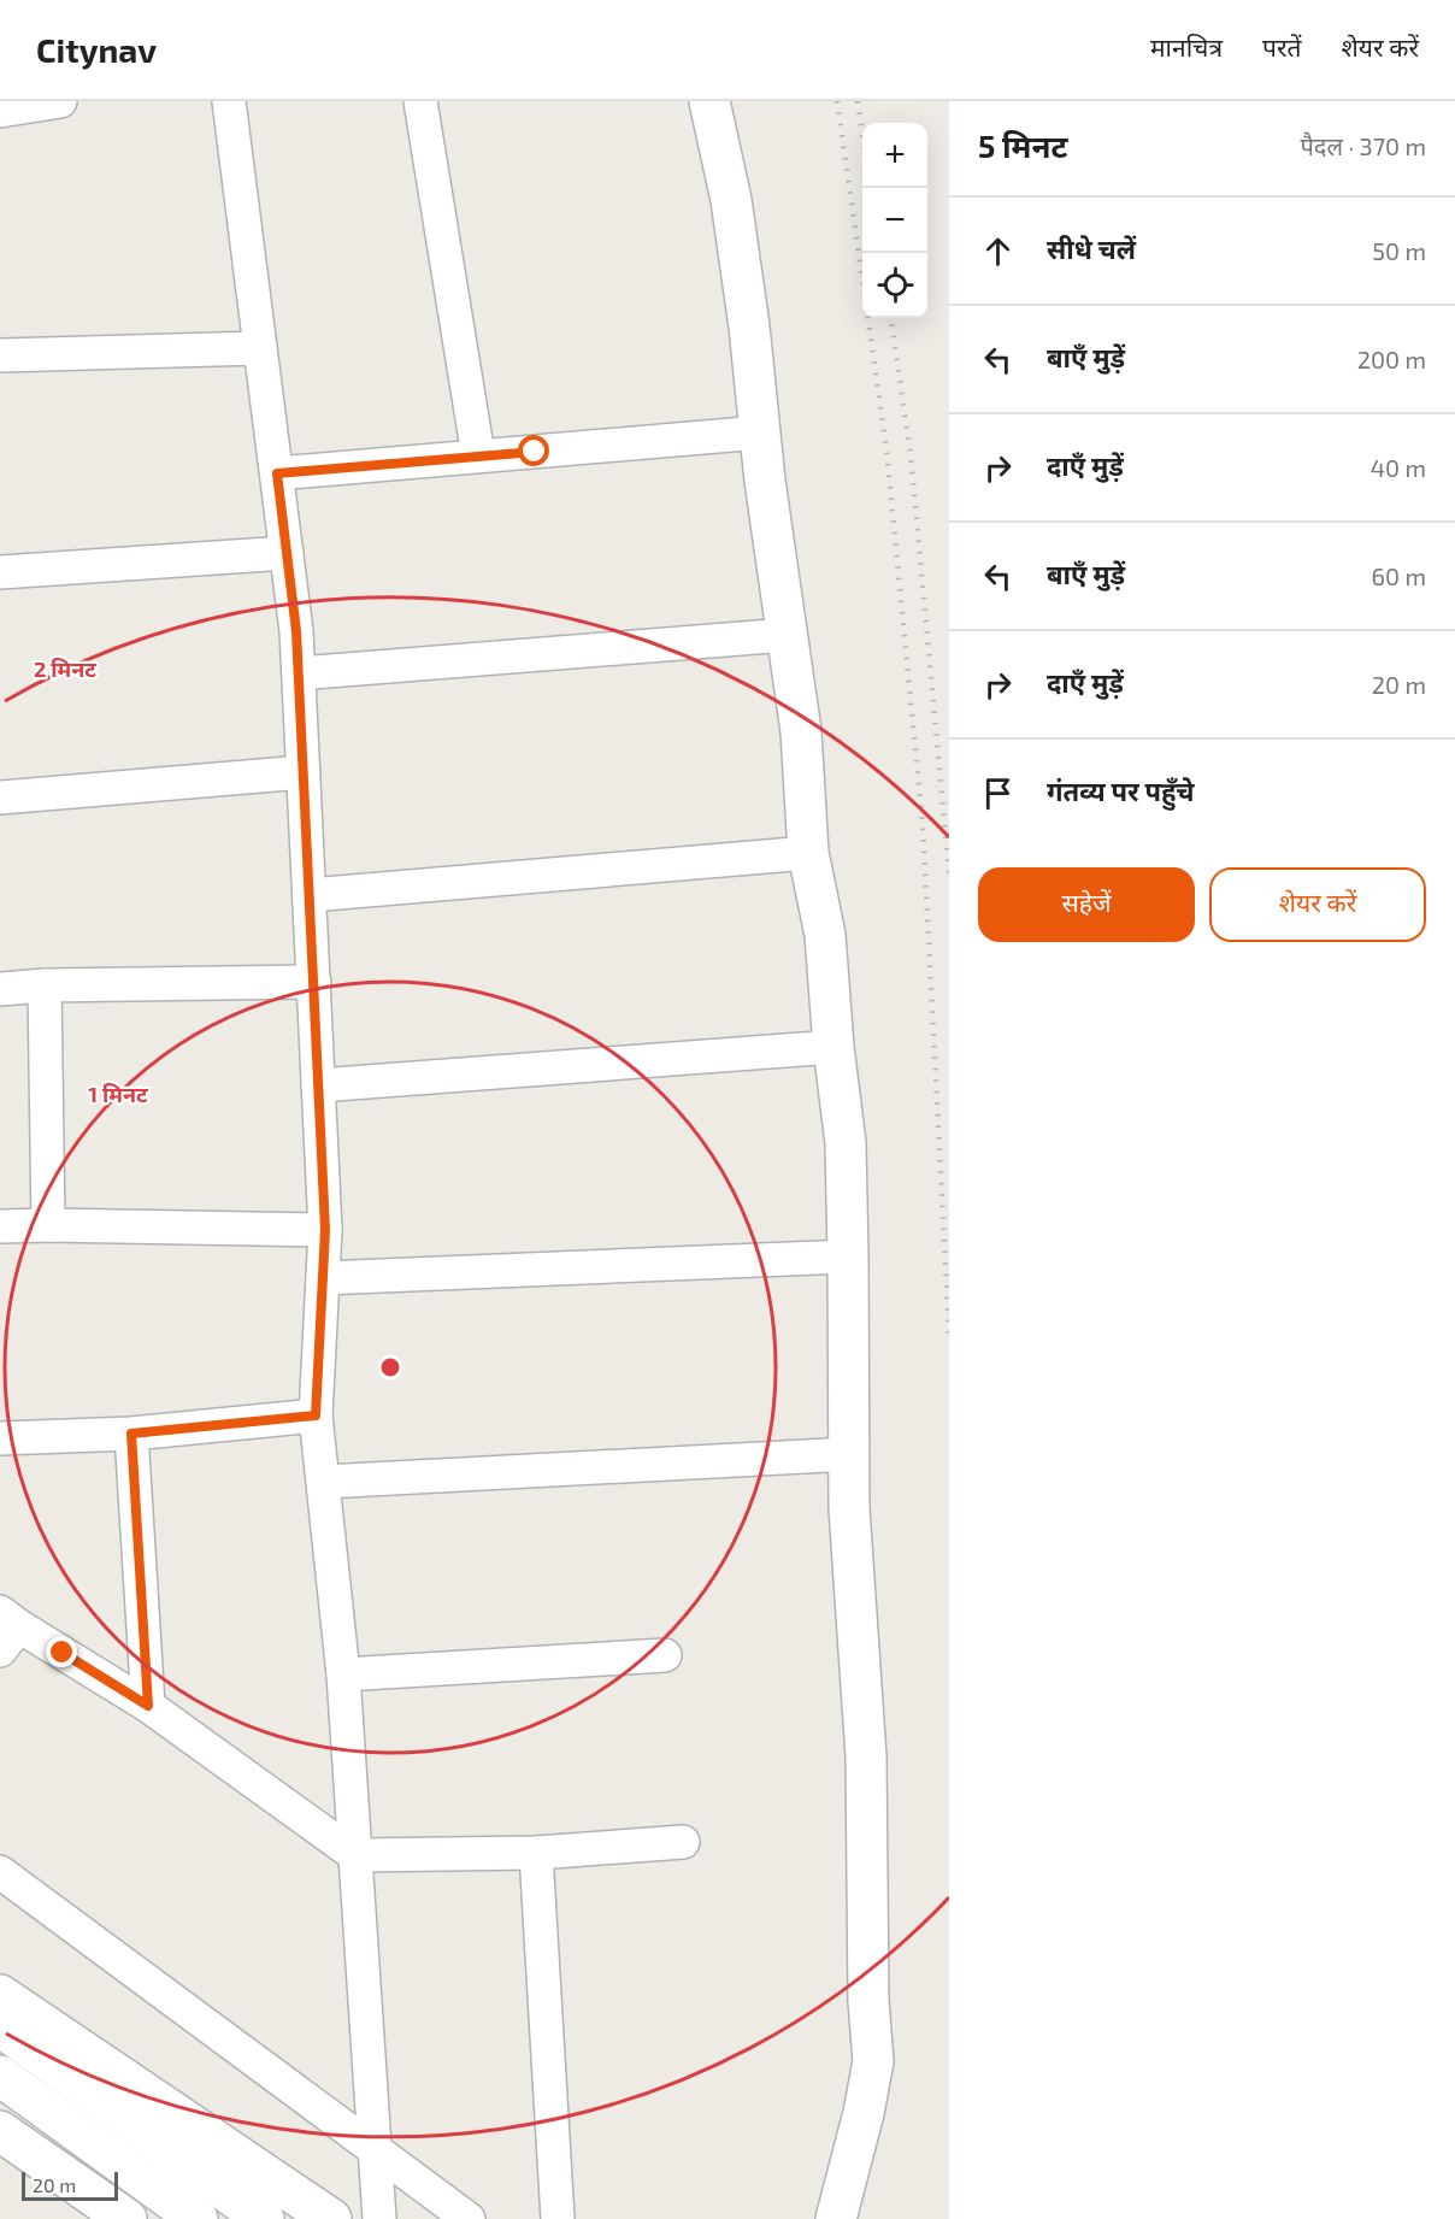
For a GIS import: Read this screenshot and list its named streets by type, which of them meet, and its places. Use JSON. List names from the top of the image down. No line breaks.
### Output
{"scale_bar":"20 m","page":{"header":"Citynav","nav":["मानचित्र","परतें","शेयर करें"],"heading":["5 मिनट","पैदल · 370 m"],"map_buttons":["+","−"],"list":[["सीधे चलें","50 m"],["बाएँ मुड़ें","200 m"],["दाएँ मुड़ें","40 m"],["बाएँ मुड़ें","60 m"],["दाएँ मुड़ें","20 m"],"गंतव्य पर पहुँचे"],"buttons":["सहेजें","शेयर करें"],"scale":"20 m"},"rings":["2 मिनट","1 मिनट"]}
